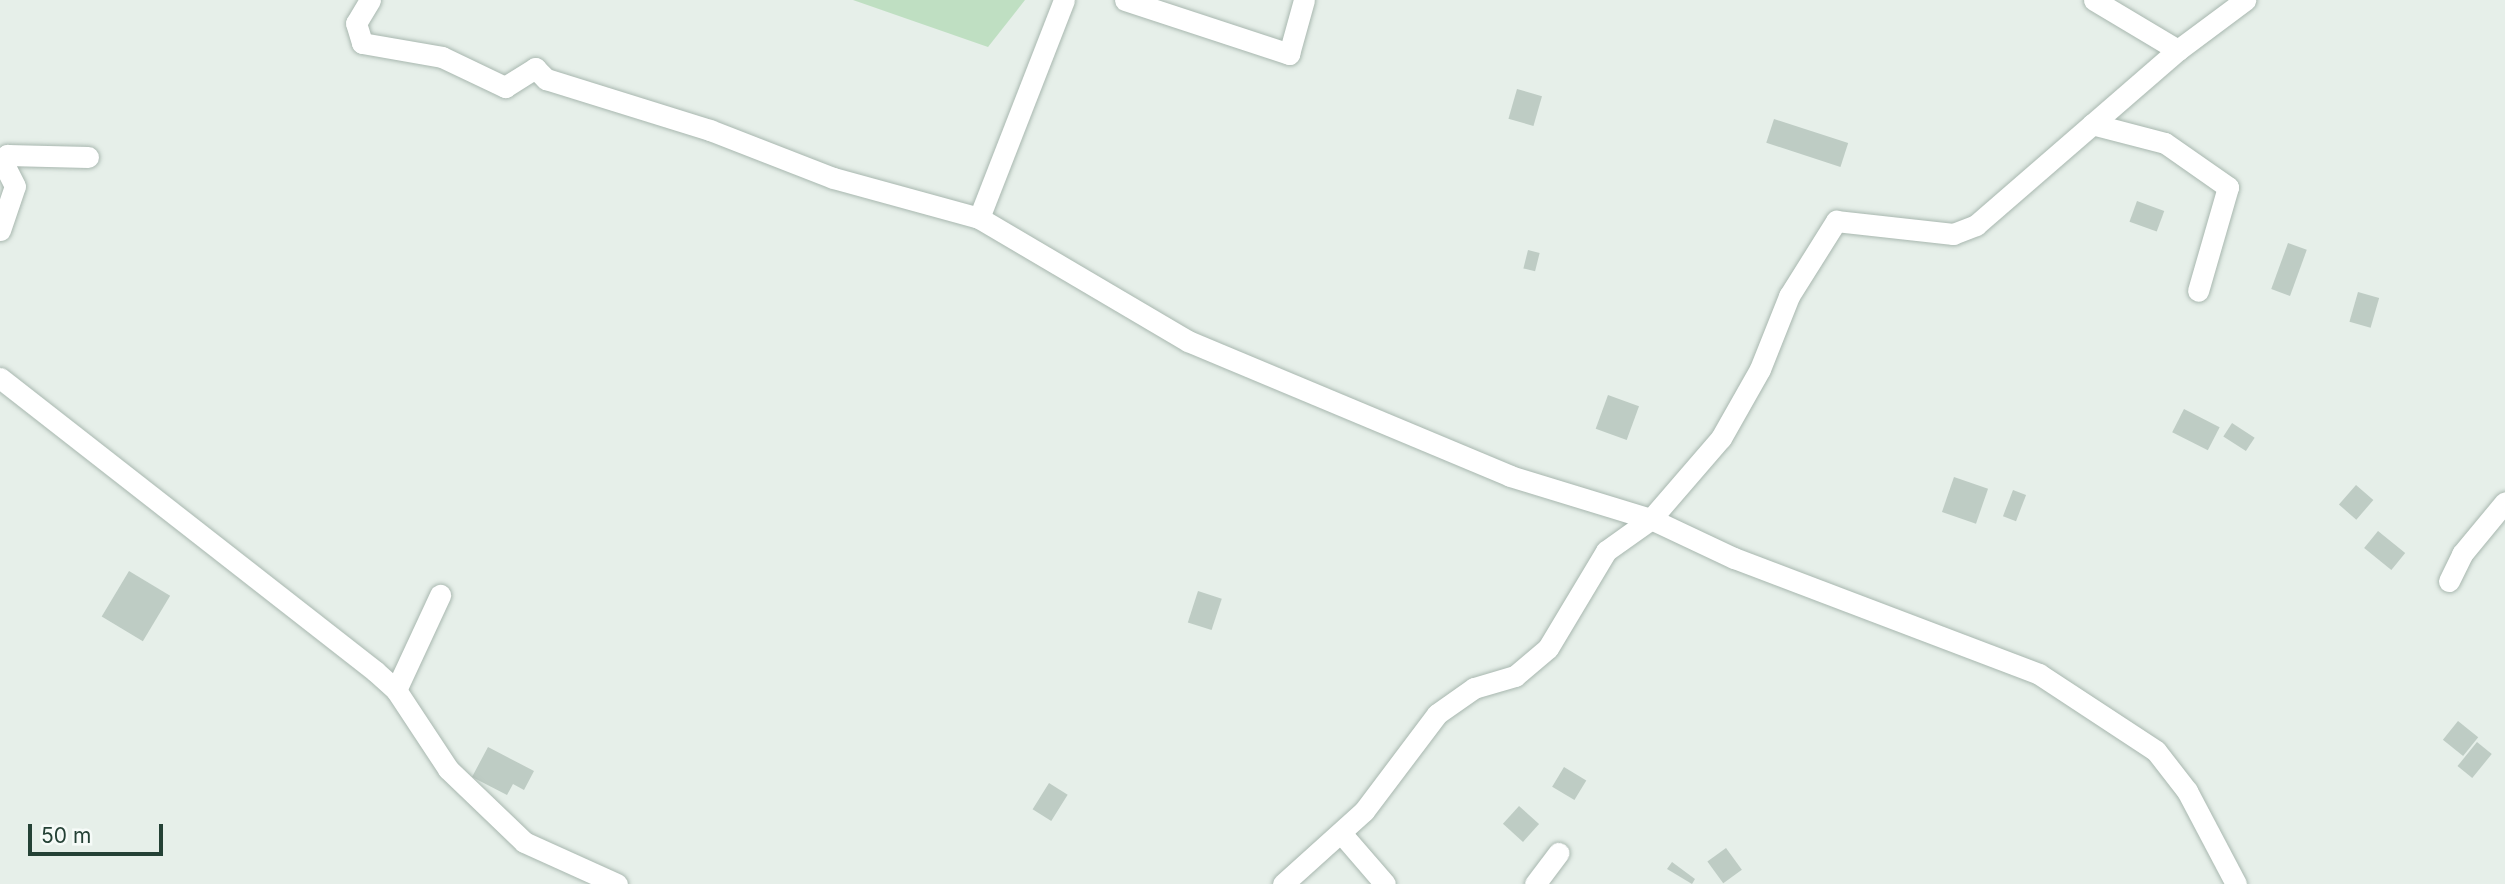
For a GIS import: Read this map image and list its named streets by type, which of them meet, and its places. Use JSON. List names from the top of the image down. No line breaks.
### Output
{"scale_bar":"50 m"}
